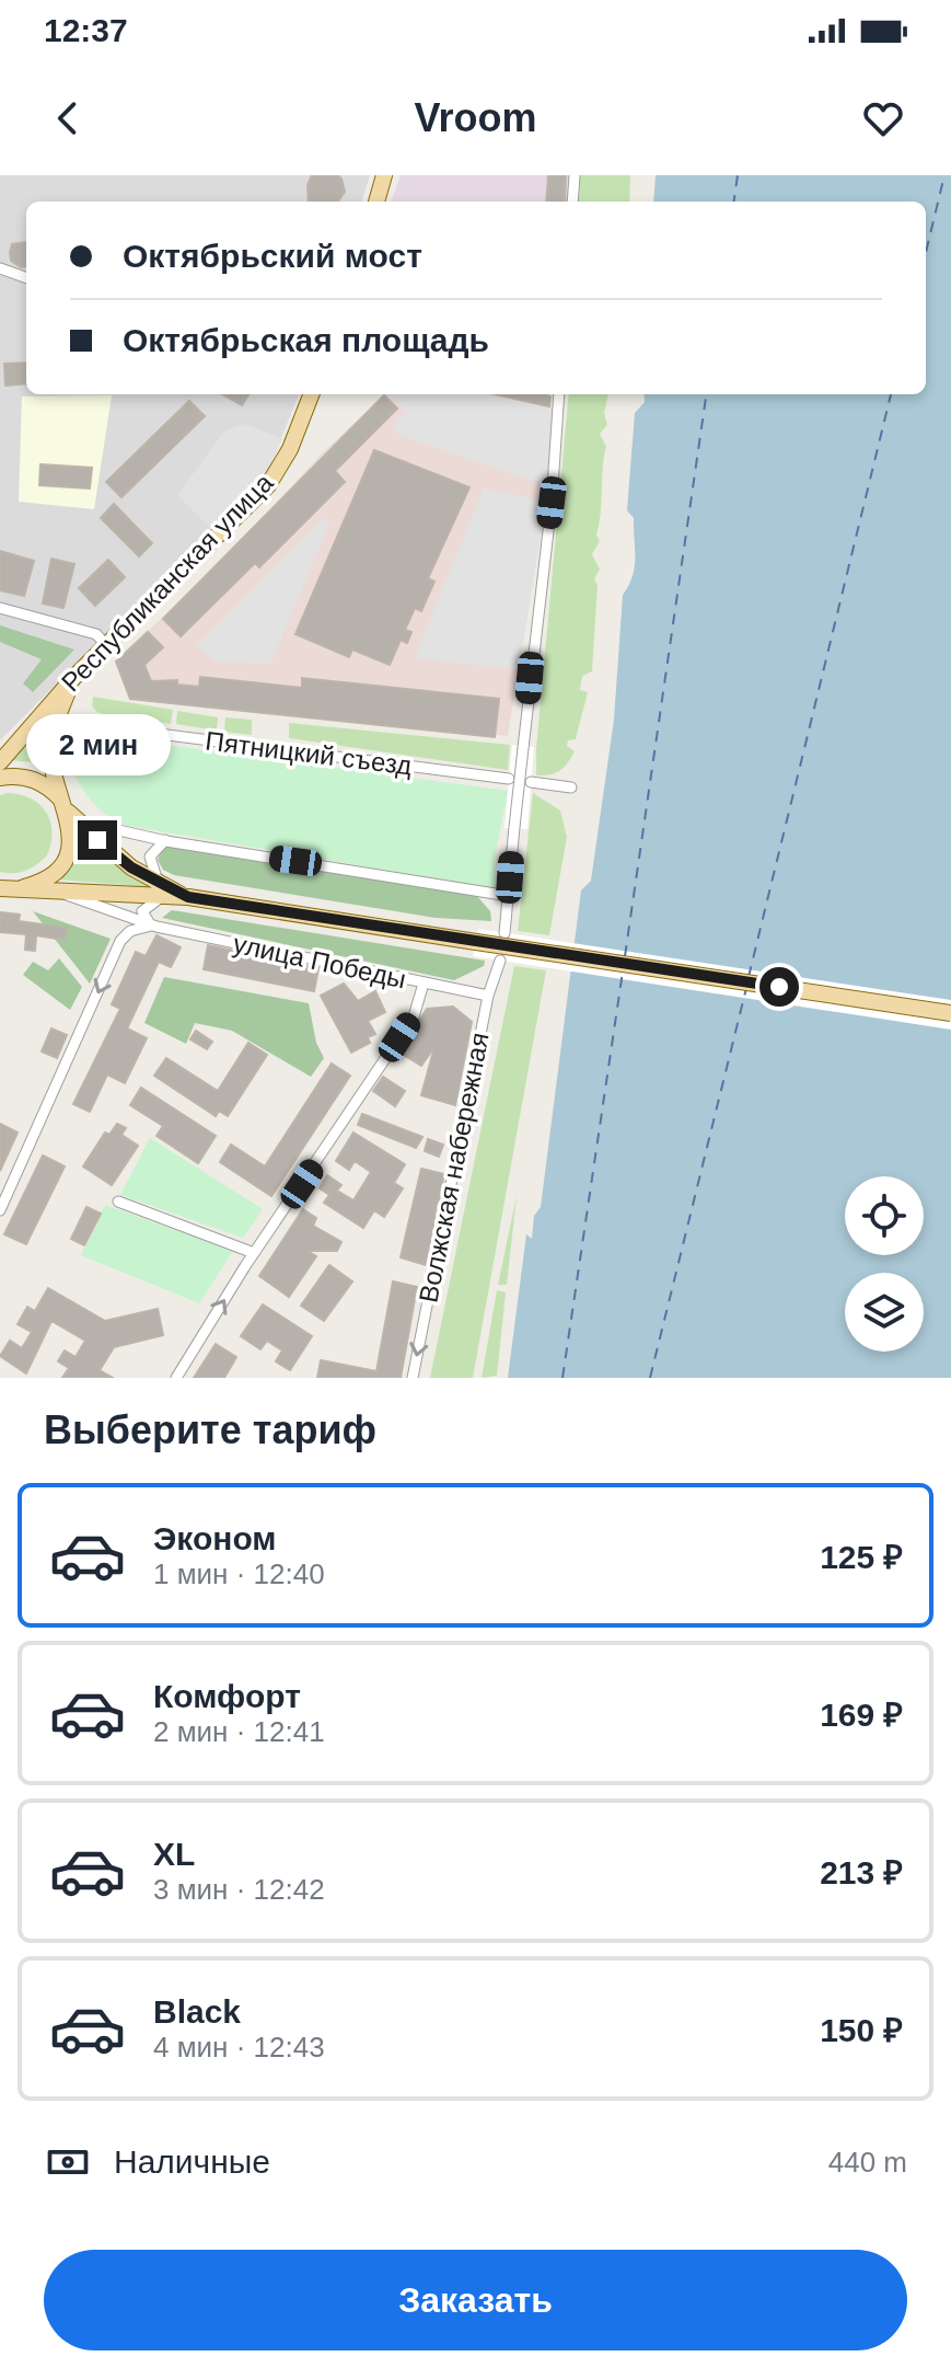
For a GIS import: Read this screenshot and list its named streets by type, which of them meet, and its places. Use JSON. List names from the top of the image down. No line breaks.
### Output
{"streets":{"main road":["Республиканская улица"],"street":["Пятницкий съезд","улица Победы","Волжская набережная"]},"crossings":[["улица Победы","Волжская набережная"]],"one_way":["Волжская набережная"],"page":{"status":"12:37","header":"Vroom","banner":["Октябрьский мост","Октябрьская площадь"],"bubble":"2 мин","heading":"Выберите тариф","list":[{"name":"Эконом","note":"1 мин · 12:40","value":"125 ₽"},{"name":"Комфорт","note":"2 мин · 12:41","value":"169 ₽"},{"name":"XL","note":"3 мин · 12:42","value":"213 ₽"},{"name":"Black","note":"4 мин · 12:43","value":"150 ₽"}],"pay":["Наличные","440 m"],"buttons":"Заказать"}}
